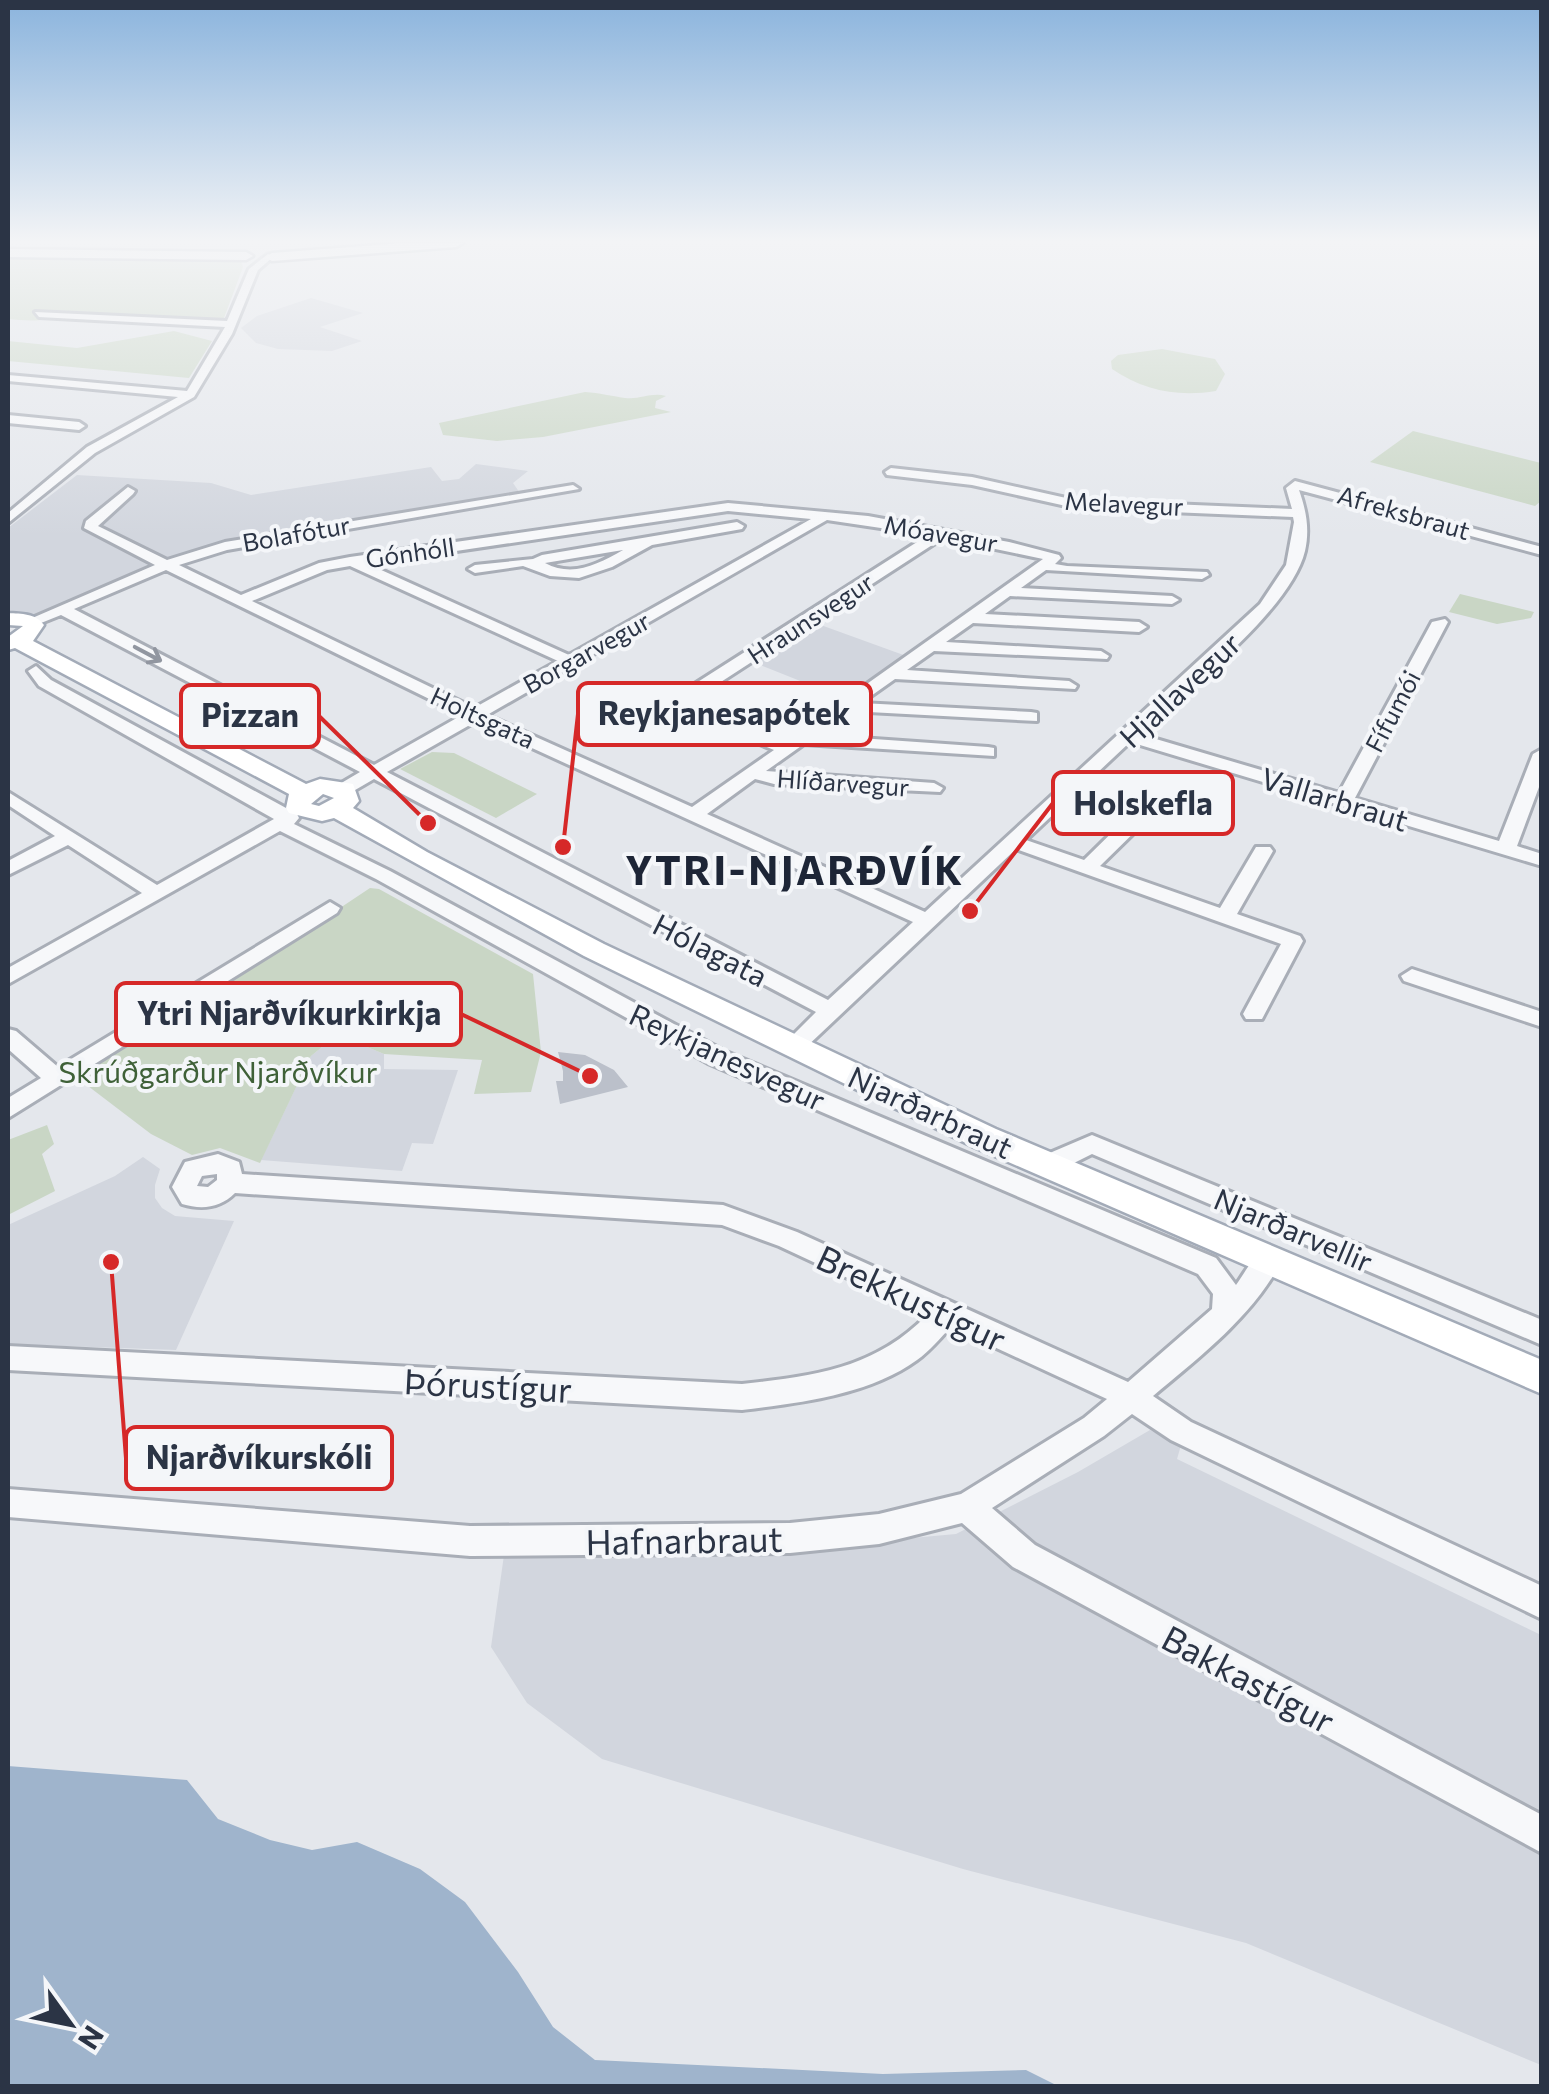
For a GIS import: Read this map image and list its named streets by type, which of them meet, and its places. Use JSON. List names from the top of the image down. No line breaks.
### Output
{"streets":{"main road":["Njarðarbraut"],"street":["Melavegur","Afreksbraut","Bolafótur","Móavegur","Gónhóll","Hraunsvegur","Borgarvegur","Hjallavegur","Fífumói","Holtsgata","Hlíðarvegur","Vallarbraut","Hólagata","Reykjanesvegur","Njarðarvellir","Brekkustígur","Þórustígur","Hafnarbraut","Bakkastígur"]},"crossings":[["Melavegur","Afreksbraut"],["Melavegur","Hjallavegur"],["Afreksbraut","Hjallavegur"],["Bolafótur","Holtsgata"],["Bolafótur","Hólagata"],["Móavegur","Gónhóll"],["Móavegur","Hraunsvegur"],["Móavegur","Borgarvegur"],["Móavegur","Hlíðarvegur"],["Gónhóll","Borgarvegur"],["Gónhóll","Holtsgata"],["Hraunsvegur","Hlíðarvegur"],["Borgarvegur","Holtsgata"],["Borgarvegur","Hólagata"],["Borgarvegur","Njarðarbraut"],["Hjallavegur","Holtsgata"],["Hjallavegur","Vallarbraut"],["Hjallavegur","Hólagata"],["Hjallavegur","Njarðarbraut"],["Fífumói","Vallarbraut"],["Holtsgata","Hlíðarvegur"],["Reykjanesvegur","Hafnarbraut"],["Njarðarbraut","Njarðarvellir"],["Njarðarbraut","Hafnarbraut"],["Brekkustígur","Þórustígur"],["Brekkustígur","Hafnarbraut"],["Hafnarbraut","Bakkastígur"]],"districts":["YTRI-NJARÐVÍK"],"parks":["Skrúðgarður Njarðvíkur"],"places":["Pizzan","Reykjanesapótek","Holskefla","Ytri Njarðvíkurkirkja","Njarðvíkurskóli"],"north":"bottom right"}
